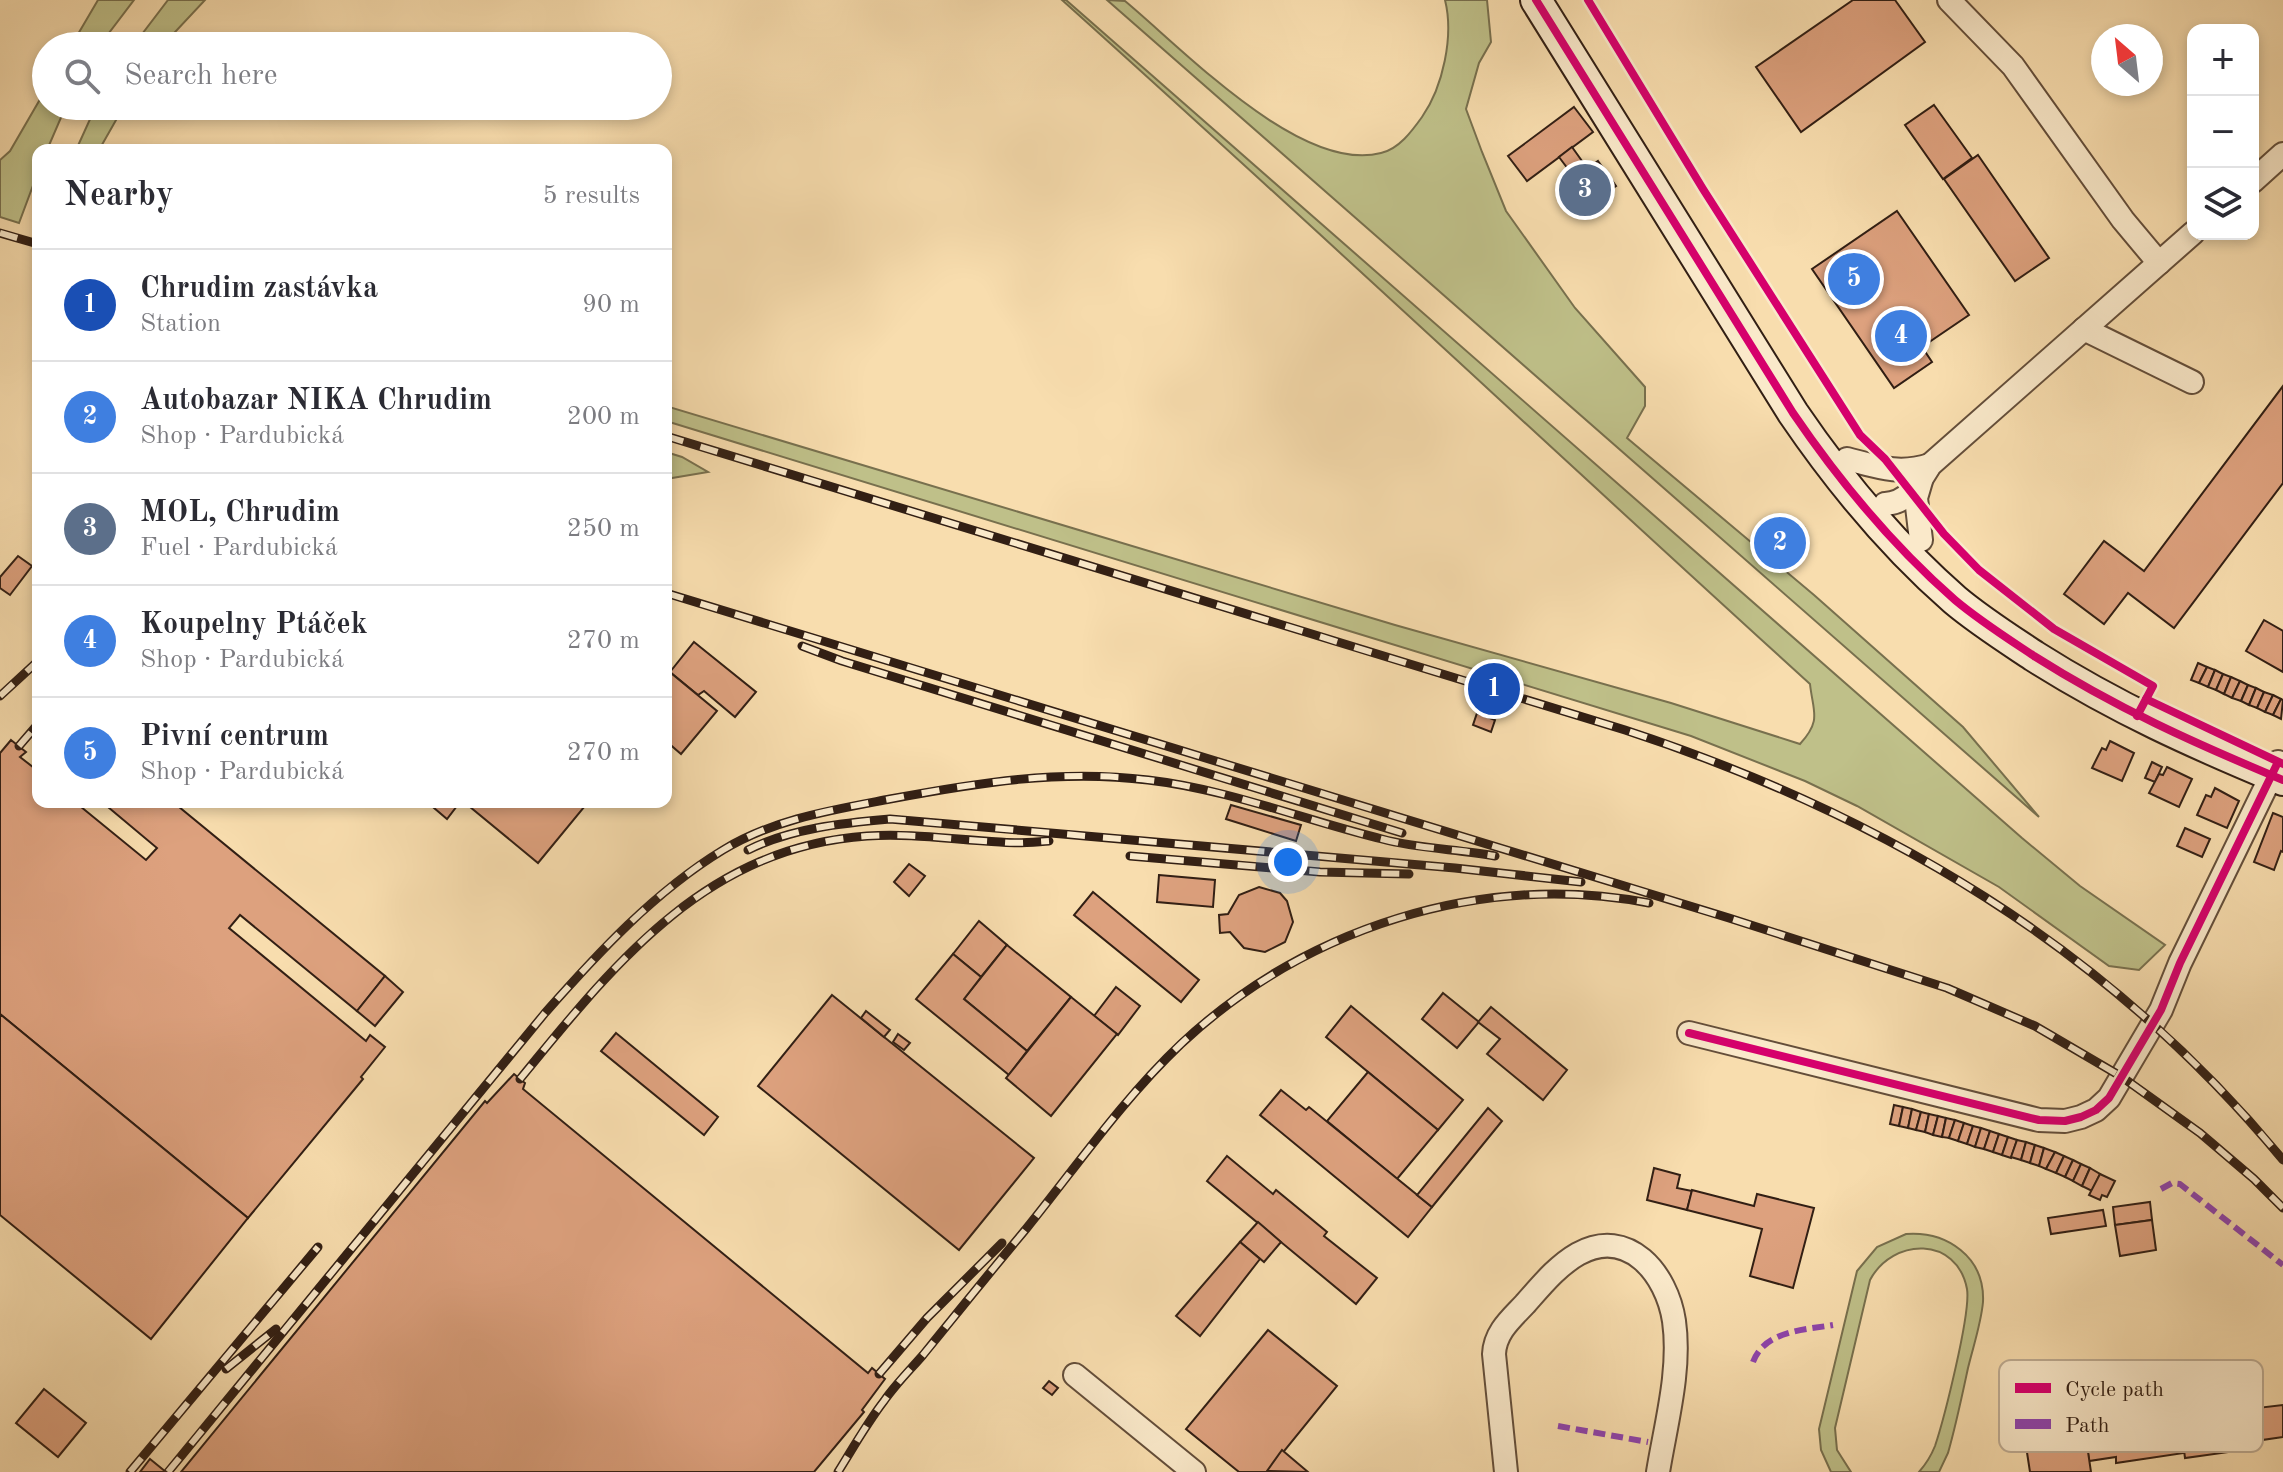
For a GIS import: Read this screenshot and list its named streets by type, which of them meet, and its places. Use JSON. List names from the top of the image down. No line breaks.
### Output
{"legend":["Cycle path","Path"],"north":"top left","page":{"map_buttons":["+","−"],"search":"Search here","heading":["Nearby","5 results"],"pins":["3","5","4","2","1"],"list":[{"mark":"1","name":"Chrudim zastávka","note":"Station","value":"90 m"},{"mark":"2","name":"Autobazar NIKA Chrudim","note":"Shop · Pardubická","value":"200 m"},{"mark":"3","name":"MOL, Chrudim","note":"Fuel · Pardubická","value":"250 m"},{"mark":"4","name":"Koupelny Ptáček","note":"Shop · Pardubická","value":"270 m"},{"mark":"5","name":"Pivní centrum","note":"Shop · Pardubická","value":"270 m"}]}}
